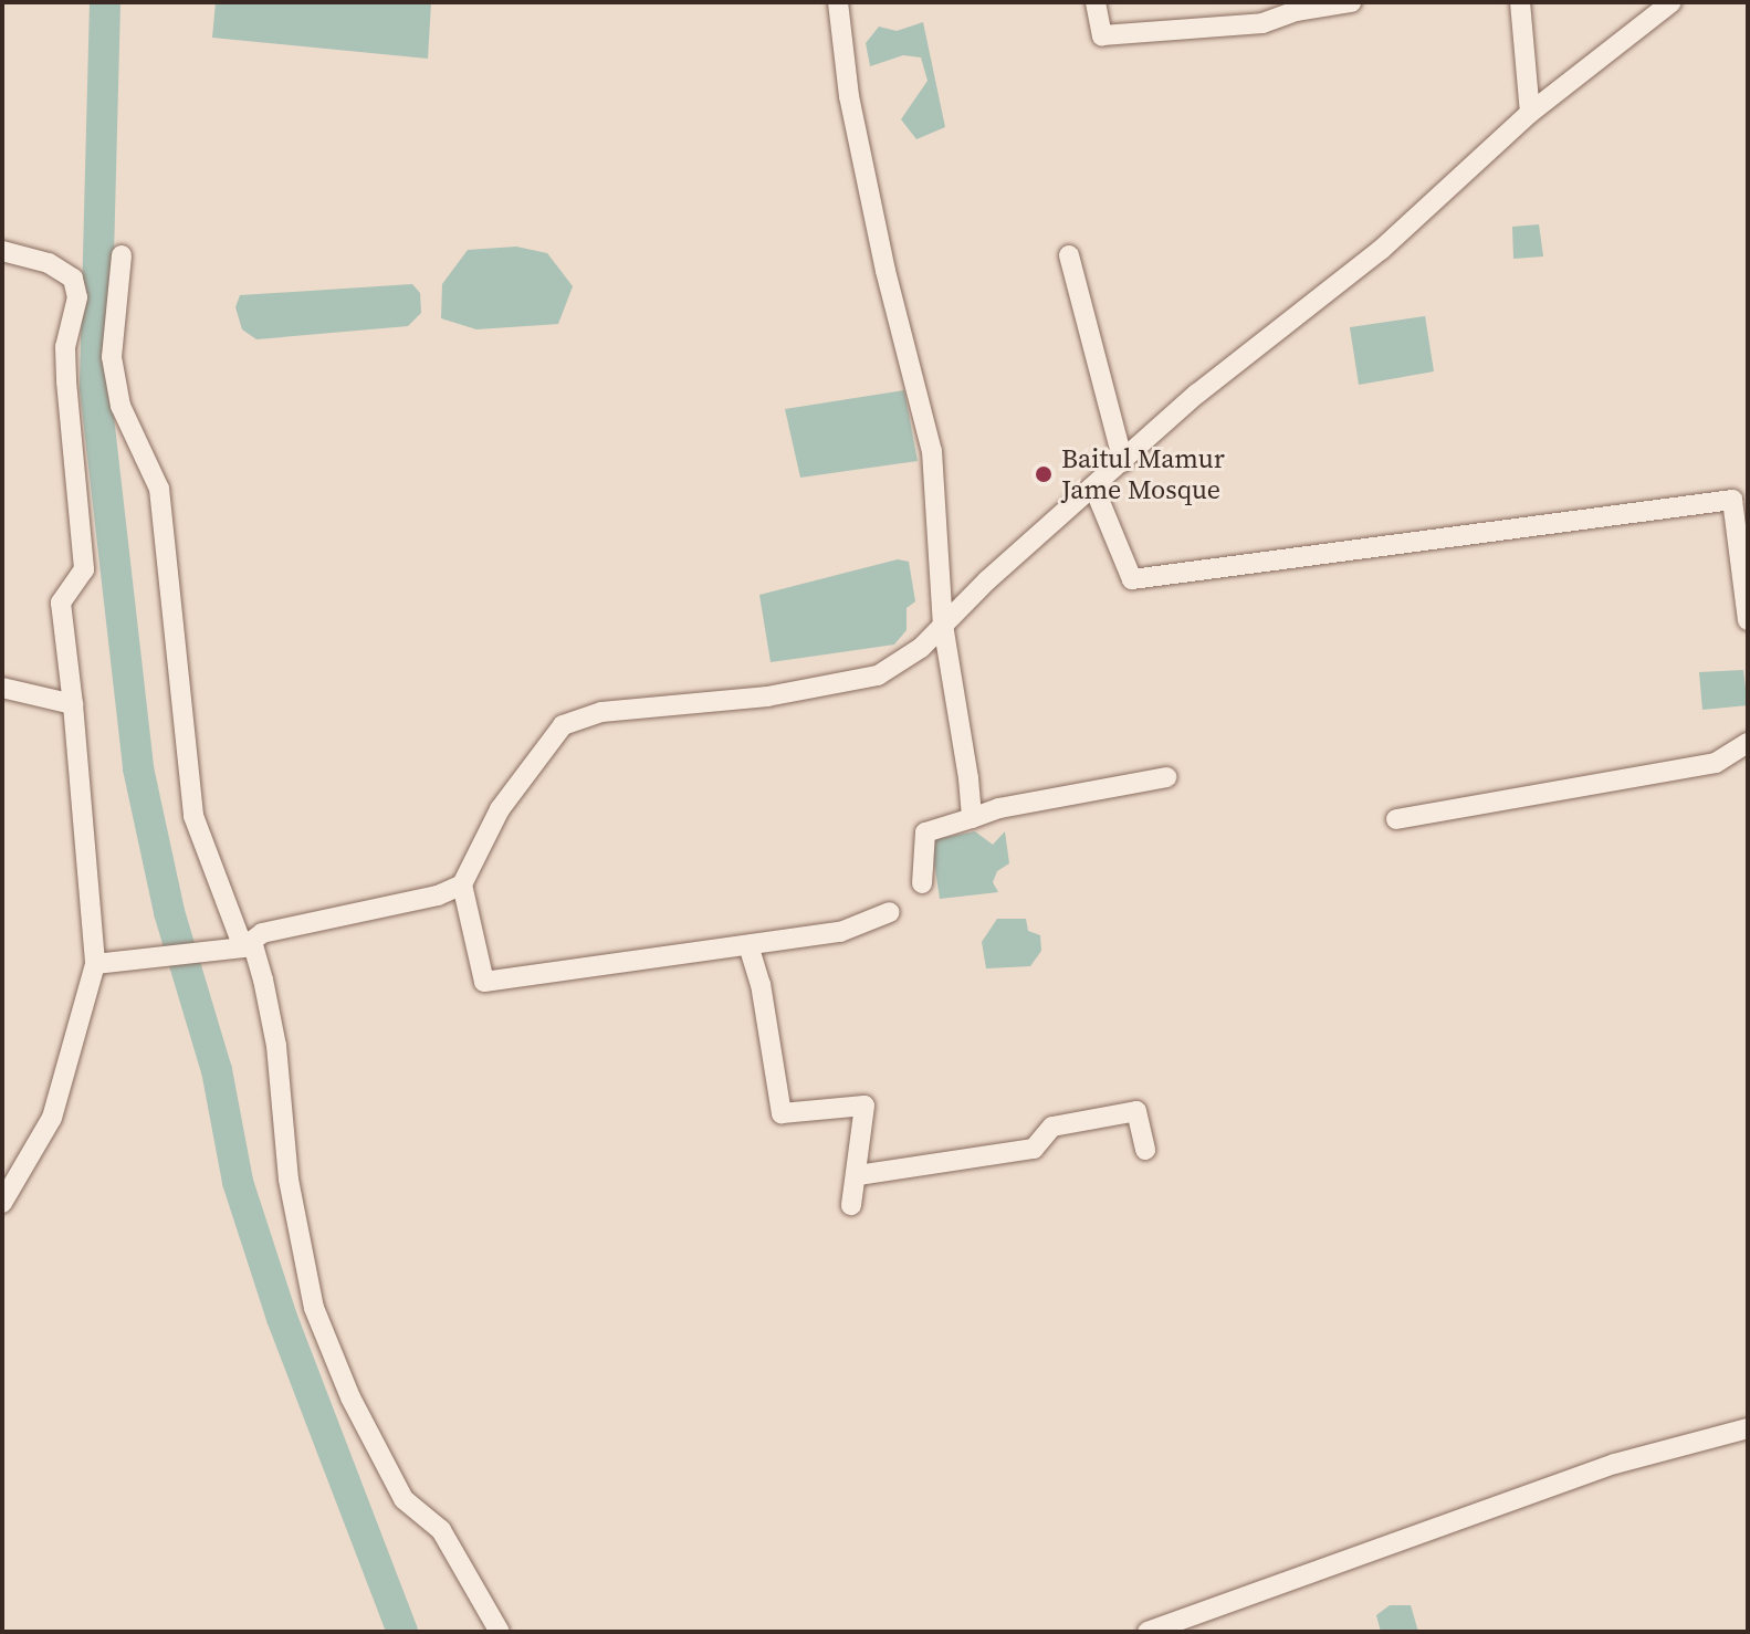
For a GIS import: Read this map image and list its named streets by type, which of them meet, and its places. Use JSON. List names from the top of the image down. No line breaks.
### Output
{"places":["Baitul Mamur Jame Mosque"]}
